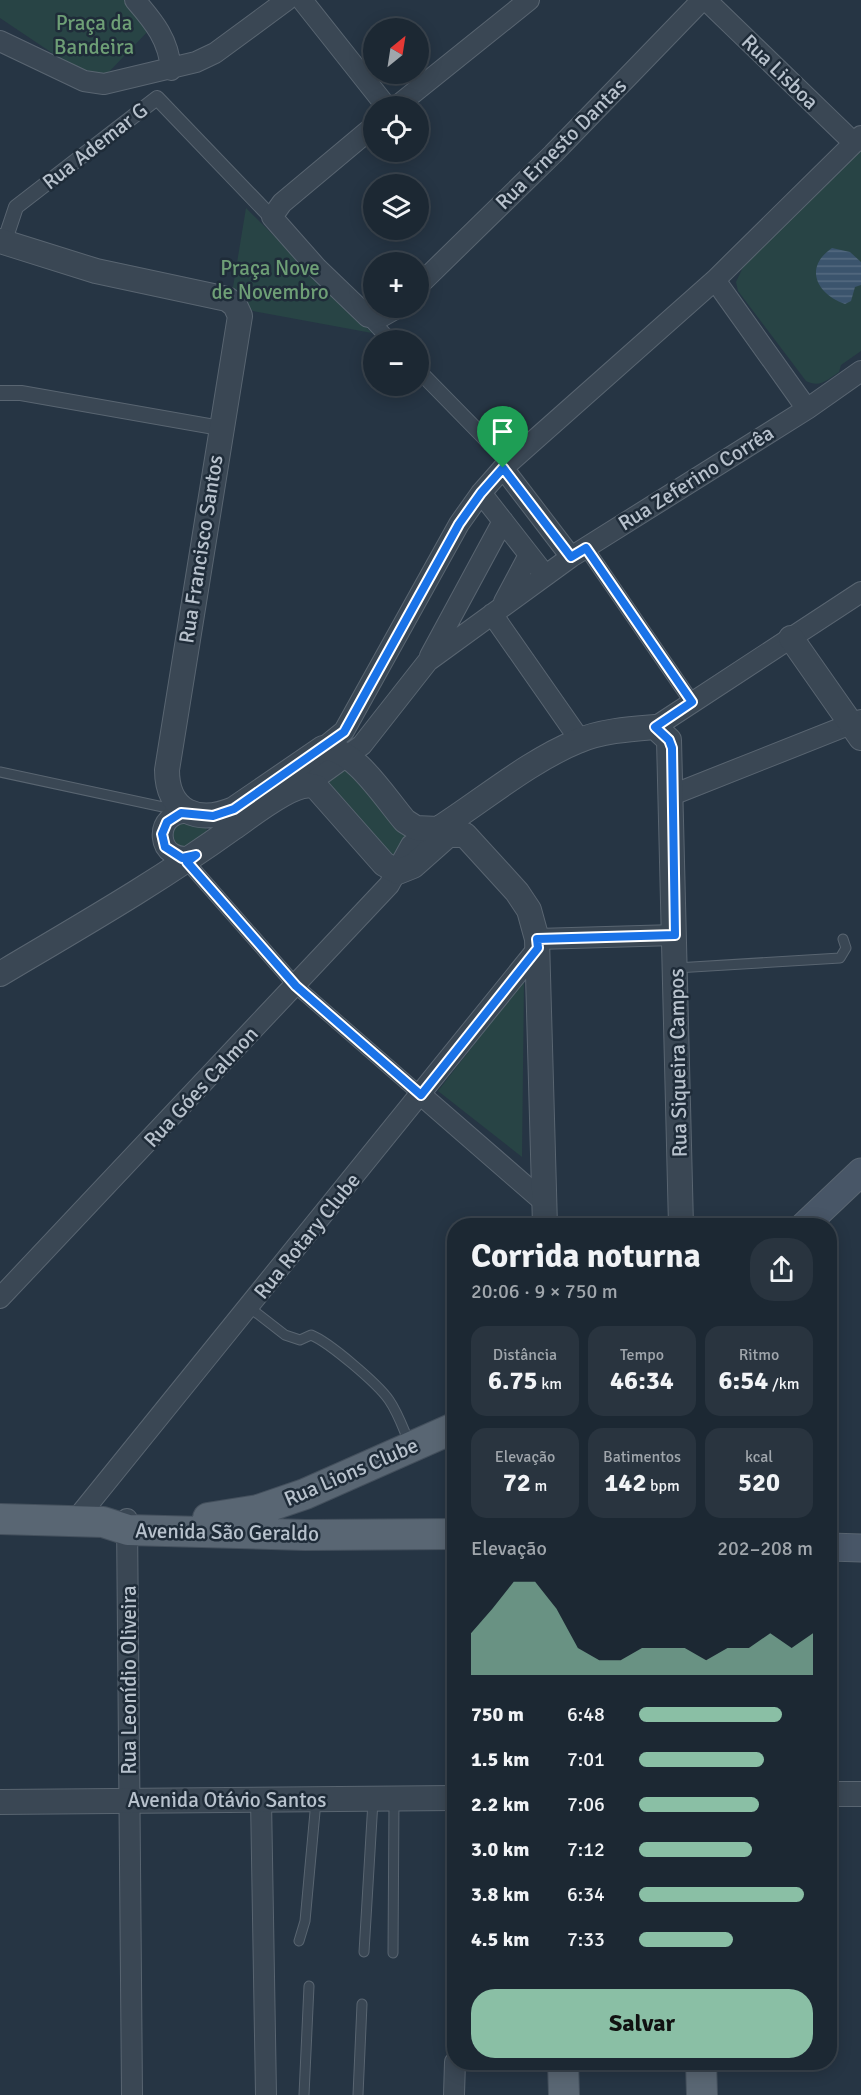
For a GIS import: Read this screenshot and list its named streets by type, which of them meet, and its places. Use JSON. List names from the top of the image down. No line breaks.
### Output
{"streets":{"main road":["Rua Lions Clube","Avenida São Geraldo"],"street":["Rua Lisboa","Rua Ernesto Dantas","Rua Ademar G","Rua Zeferino Corrêa","Rua Francisco Santos","Rua Siqueira Campos","Rua Góes Calmon","Rua Rotary Clube","Rua Leonídio Oliveira","Avenida Otávio Santos"]},"crossings":[["Rua Lisboa","Rua Ernesto Dantas"],["Rua Ademar G","Rua Francisco Santos"],["Rua Rotary Clube","Rua Lions Clube"],["Rua Rotary Clube","Avenida São Geraldo"],["Rua Rotary Clube","Rua Leonídio Oliveira"],["Rua Lions Clube","Avenida São Geraldo"],["Rua Lions Clube","Rua Leonídio Oliveira"],["Avenida São Geraldo","Rua Leonídio Oliveira"],["Rua Leonídio Oliveira","Avenida Otávio Santos"]],"parks":["Praça da Bandeira","Praça Nove de Novembro"],"north":"top right","page":{"map_buttons":["+","−"],"heading":["Corrida noturna","20:06 · 9 × 750 m"],"stats":[["Distância","6.75 km"],["Tempo","46:34"],["Ritmo","6:54 /km"],["Elevação","72 m"],["Batimentos","142 bpm"],["kcal","520"]],"chart":["Elevação","202–208 m"],"list":[{"name":"750 m","note":"6:48"},{"name":"1.5 km","note":"7:01"},{"name":"2.2 km","note":"7:06"},{"name":"3.0 km","note":"7:12"},{"name":"3.8 km","note":"6:34"},{"name":"4.5 km","note":"7:33"}],"buttons":"Salvar"}}
